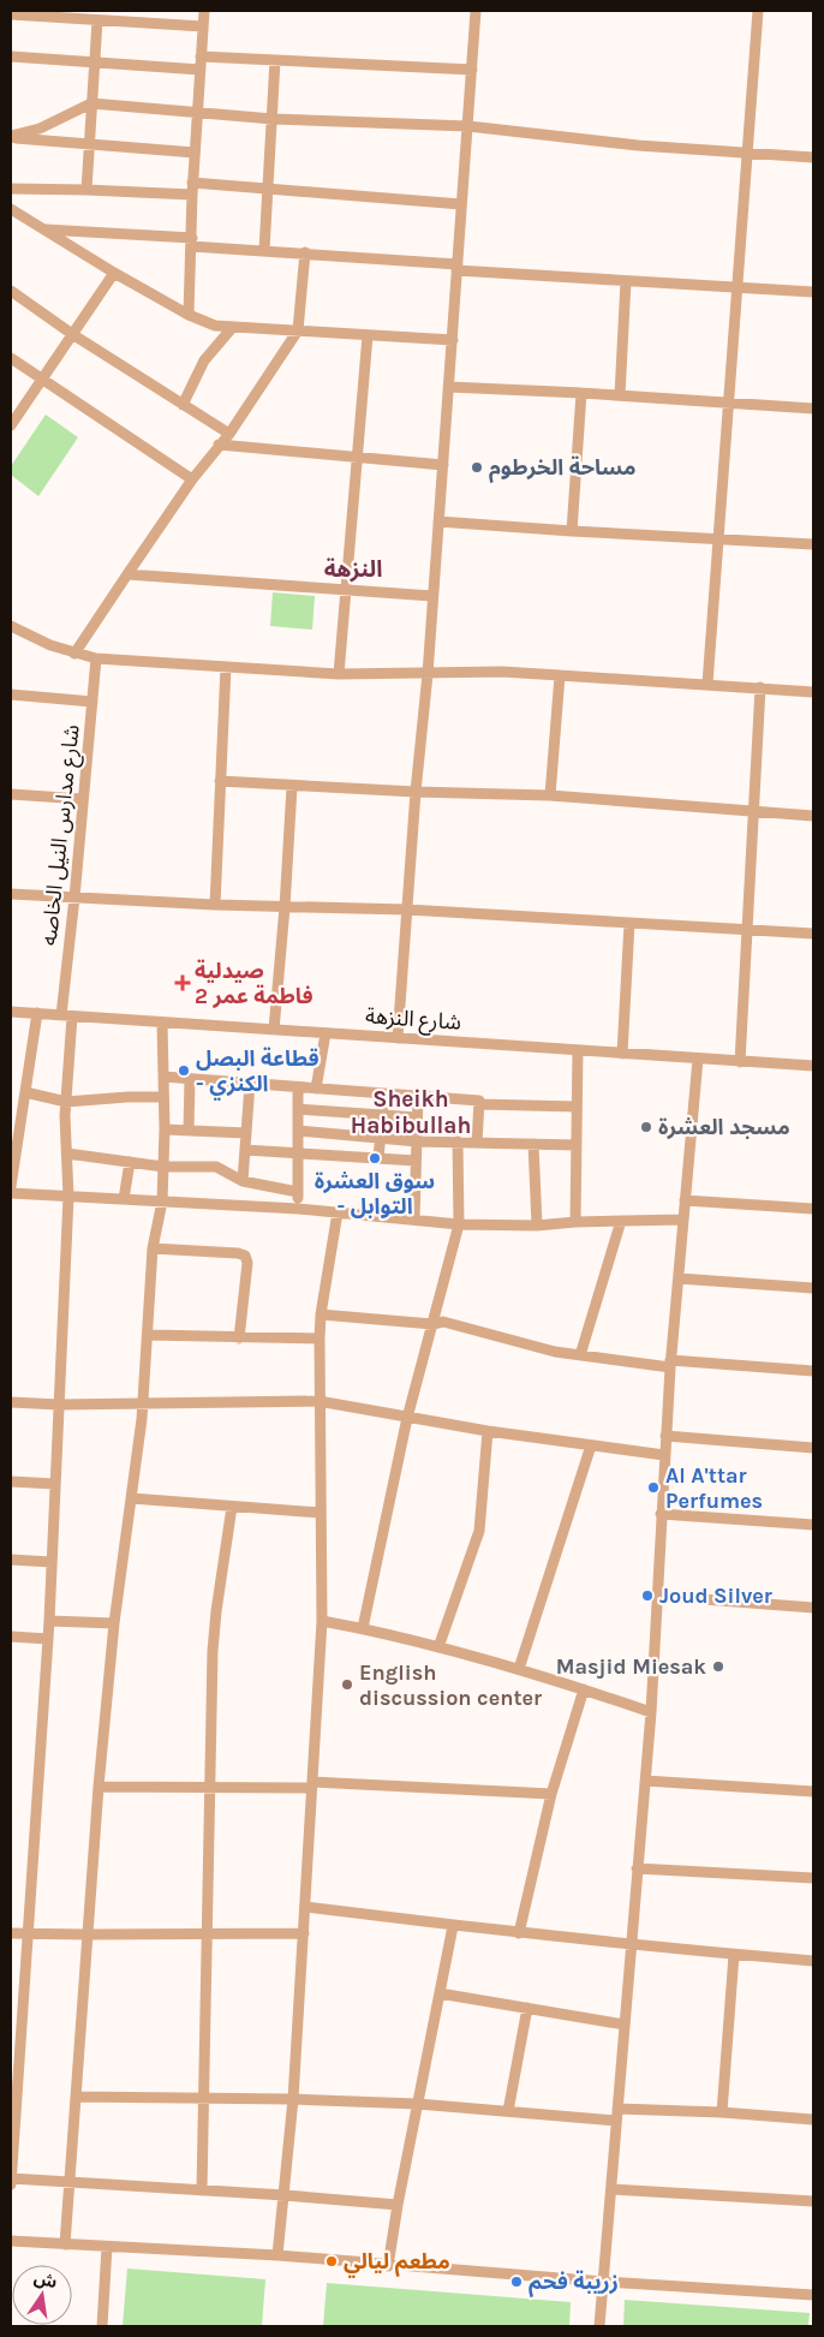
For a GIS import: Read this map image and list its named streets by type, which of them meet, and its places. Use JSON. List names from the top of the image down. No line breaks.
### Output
{"streets":{"street":["شارع مدارس النيل الخاصه","شارع النزهة"]},"crossings":[["شارع مدارس النيل الخاصه","شارع النزهة"]],"districts":["النزهة","Sheikh Habibullah"],"places":{"other":["مساحة الخرطوم","قطاعة البصل - الكنزي","مسجد العشرة","سوق العشرة - التوابل","Al A'ttar Perfumes","Joud Silver","Masjid Miesak","English discussion center","مطعم ليالي","زريبة فحم"],"health":["صيدلية فاطمة عمر 2"]},"north":"top"}
